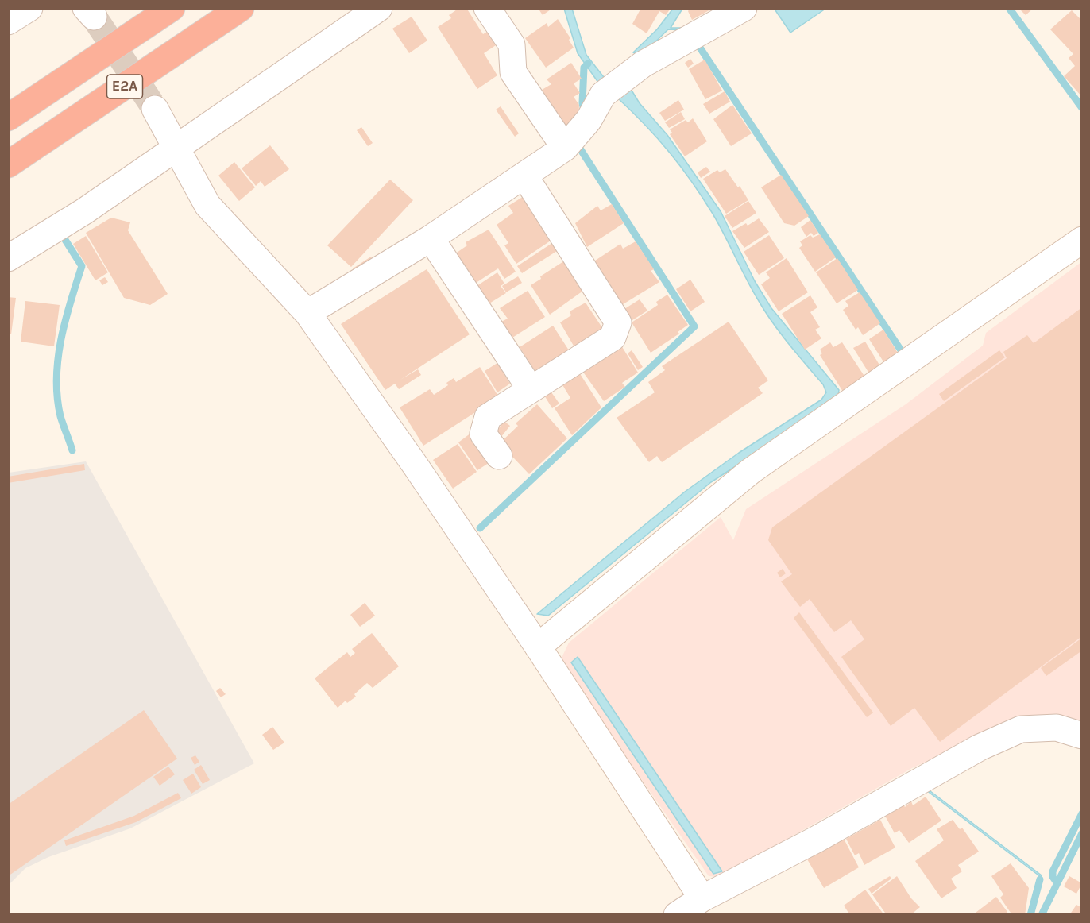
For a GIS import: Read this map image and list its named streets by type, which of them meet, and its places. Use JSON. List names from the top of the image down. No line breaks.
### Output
{"streets":{"highway":["E2A"]}}
